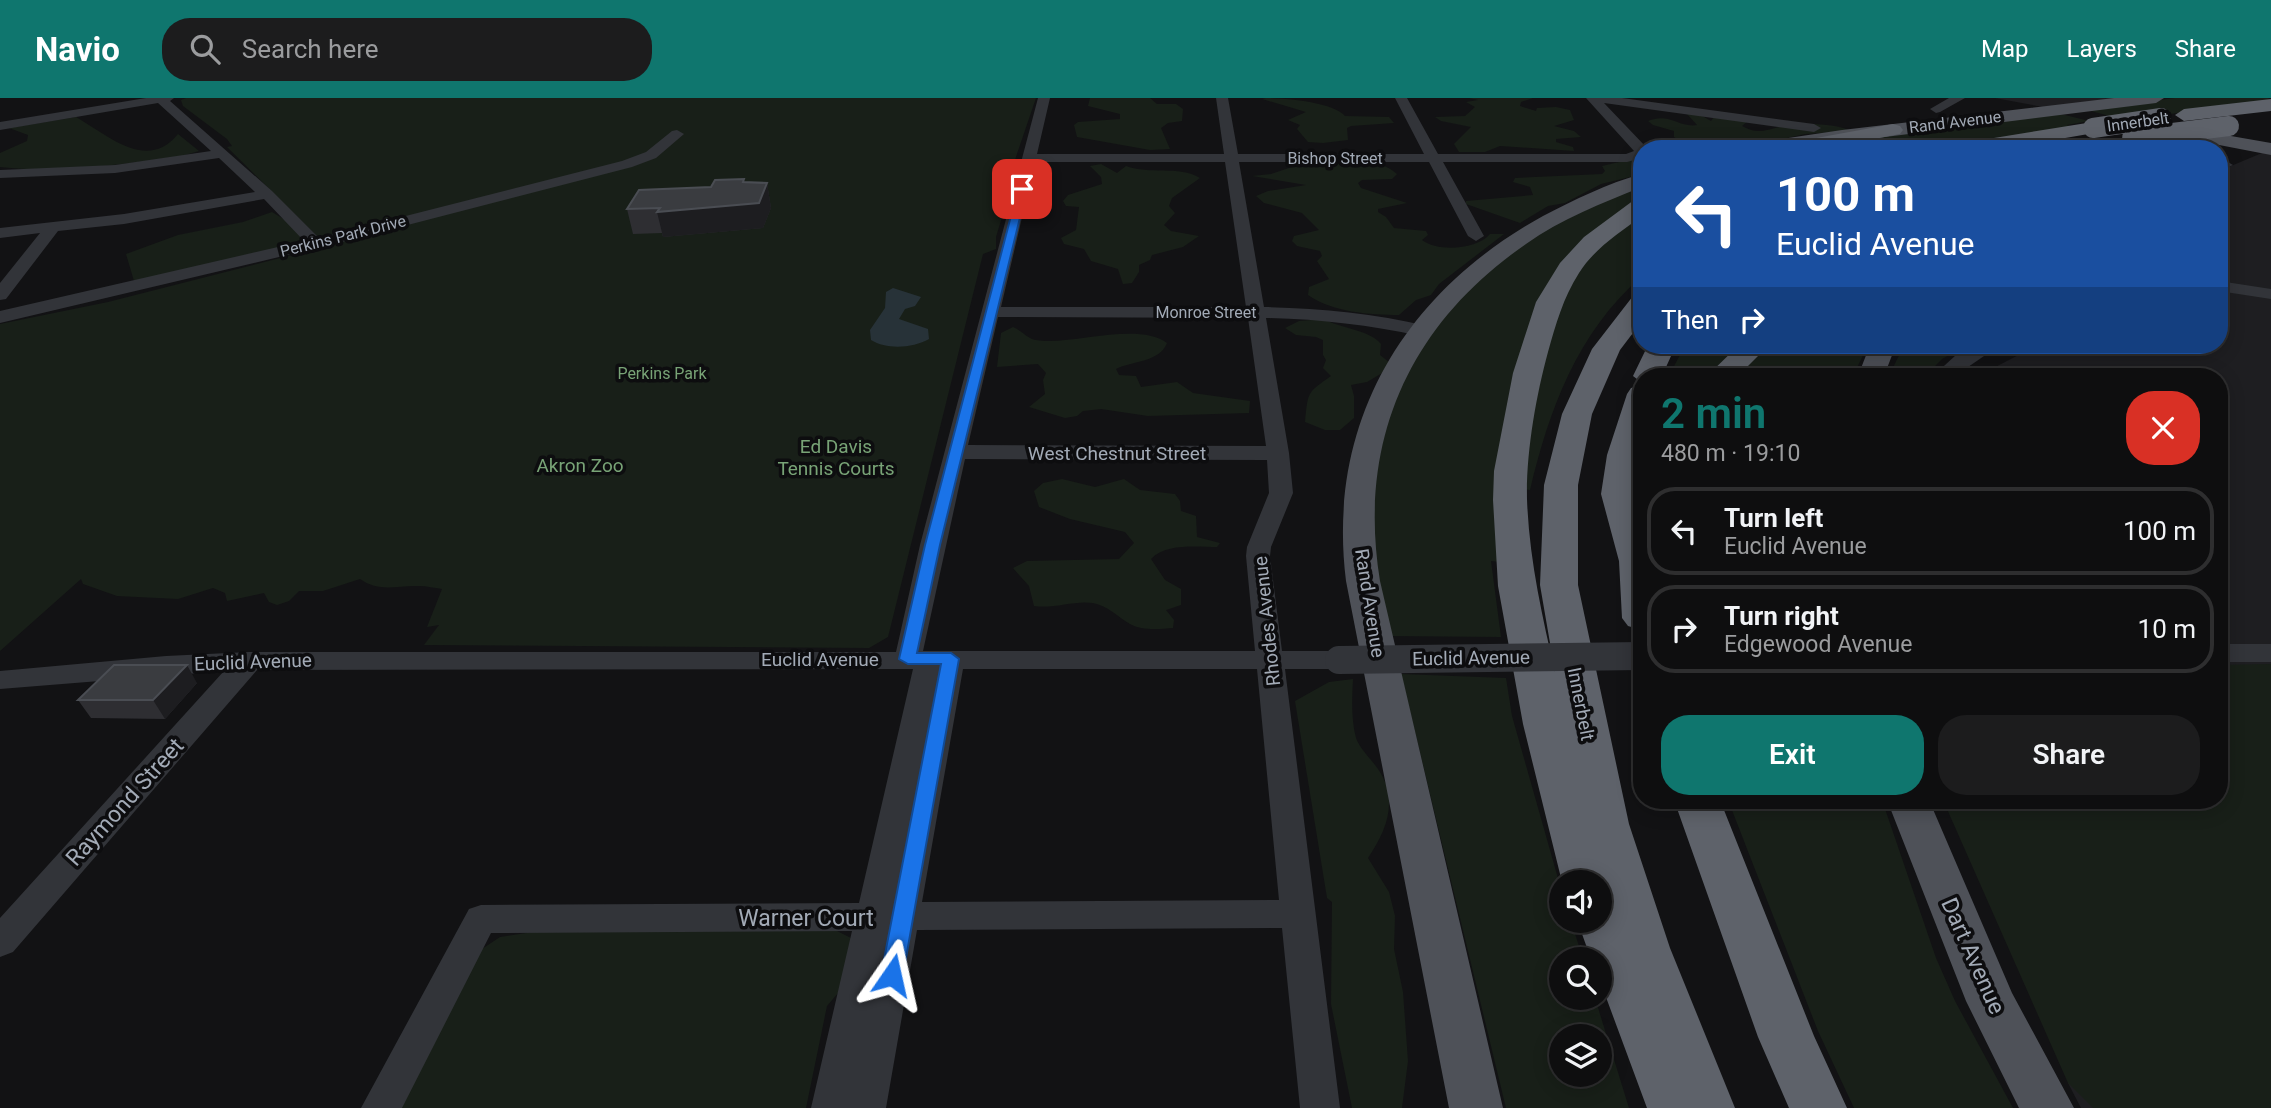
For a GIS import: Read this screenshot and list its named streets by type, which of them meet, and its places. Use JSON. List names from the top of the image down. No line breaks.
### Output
{"streets":{"highway":["Innerbelt"],"main road":["Rand Avenue","Dart Avenue"],"street":["Bishop Street","Perkins Park Drive","Monroe Street","West Chestnut Street","Rhodes Avenue","Euclid Avenue","Raymond Street","Warner Court"]},"crossings":[["Rand Avenue","Monroe Street"],["Bishop Street","Rhodes Avenue"],["Monroe Street","Rhodes Avenue"],["West Chestnut Street","Rhodes Avenue"],["Rhodes Avenue","Euclid Avenue"],["Rhodes Avenue","Warner Court"],["Euclid Avenue","Raymond Street"]],"parks":["Perkins Park","Ed Davis Tennis Courts","Akron Zoo"],"page":{"header":"Navio","search":"Search here","nav":["Map","Layers","Share"],"turn":["100 m","Euclid Avenue"],"then":"Then","heading":["2 min","480 m · 19:10"],"list":[{"name":"Turn left","note":"Euclid Avenue","value":"100 m"},{"name":"Turn right","note":"Edgewood Avenue","value":"10 m"}],"buttons":["Exit","Share"]}}
